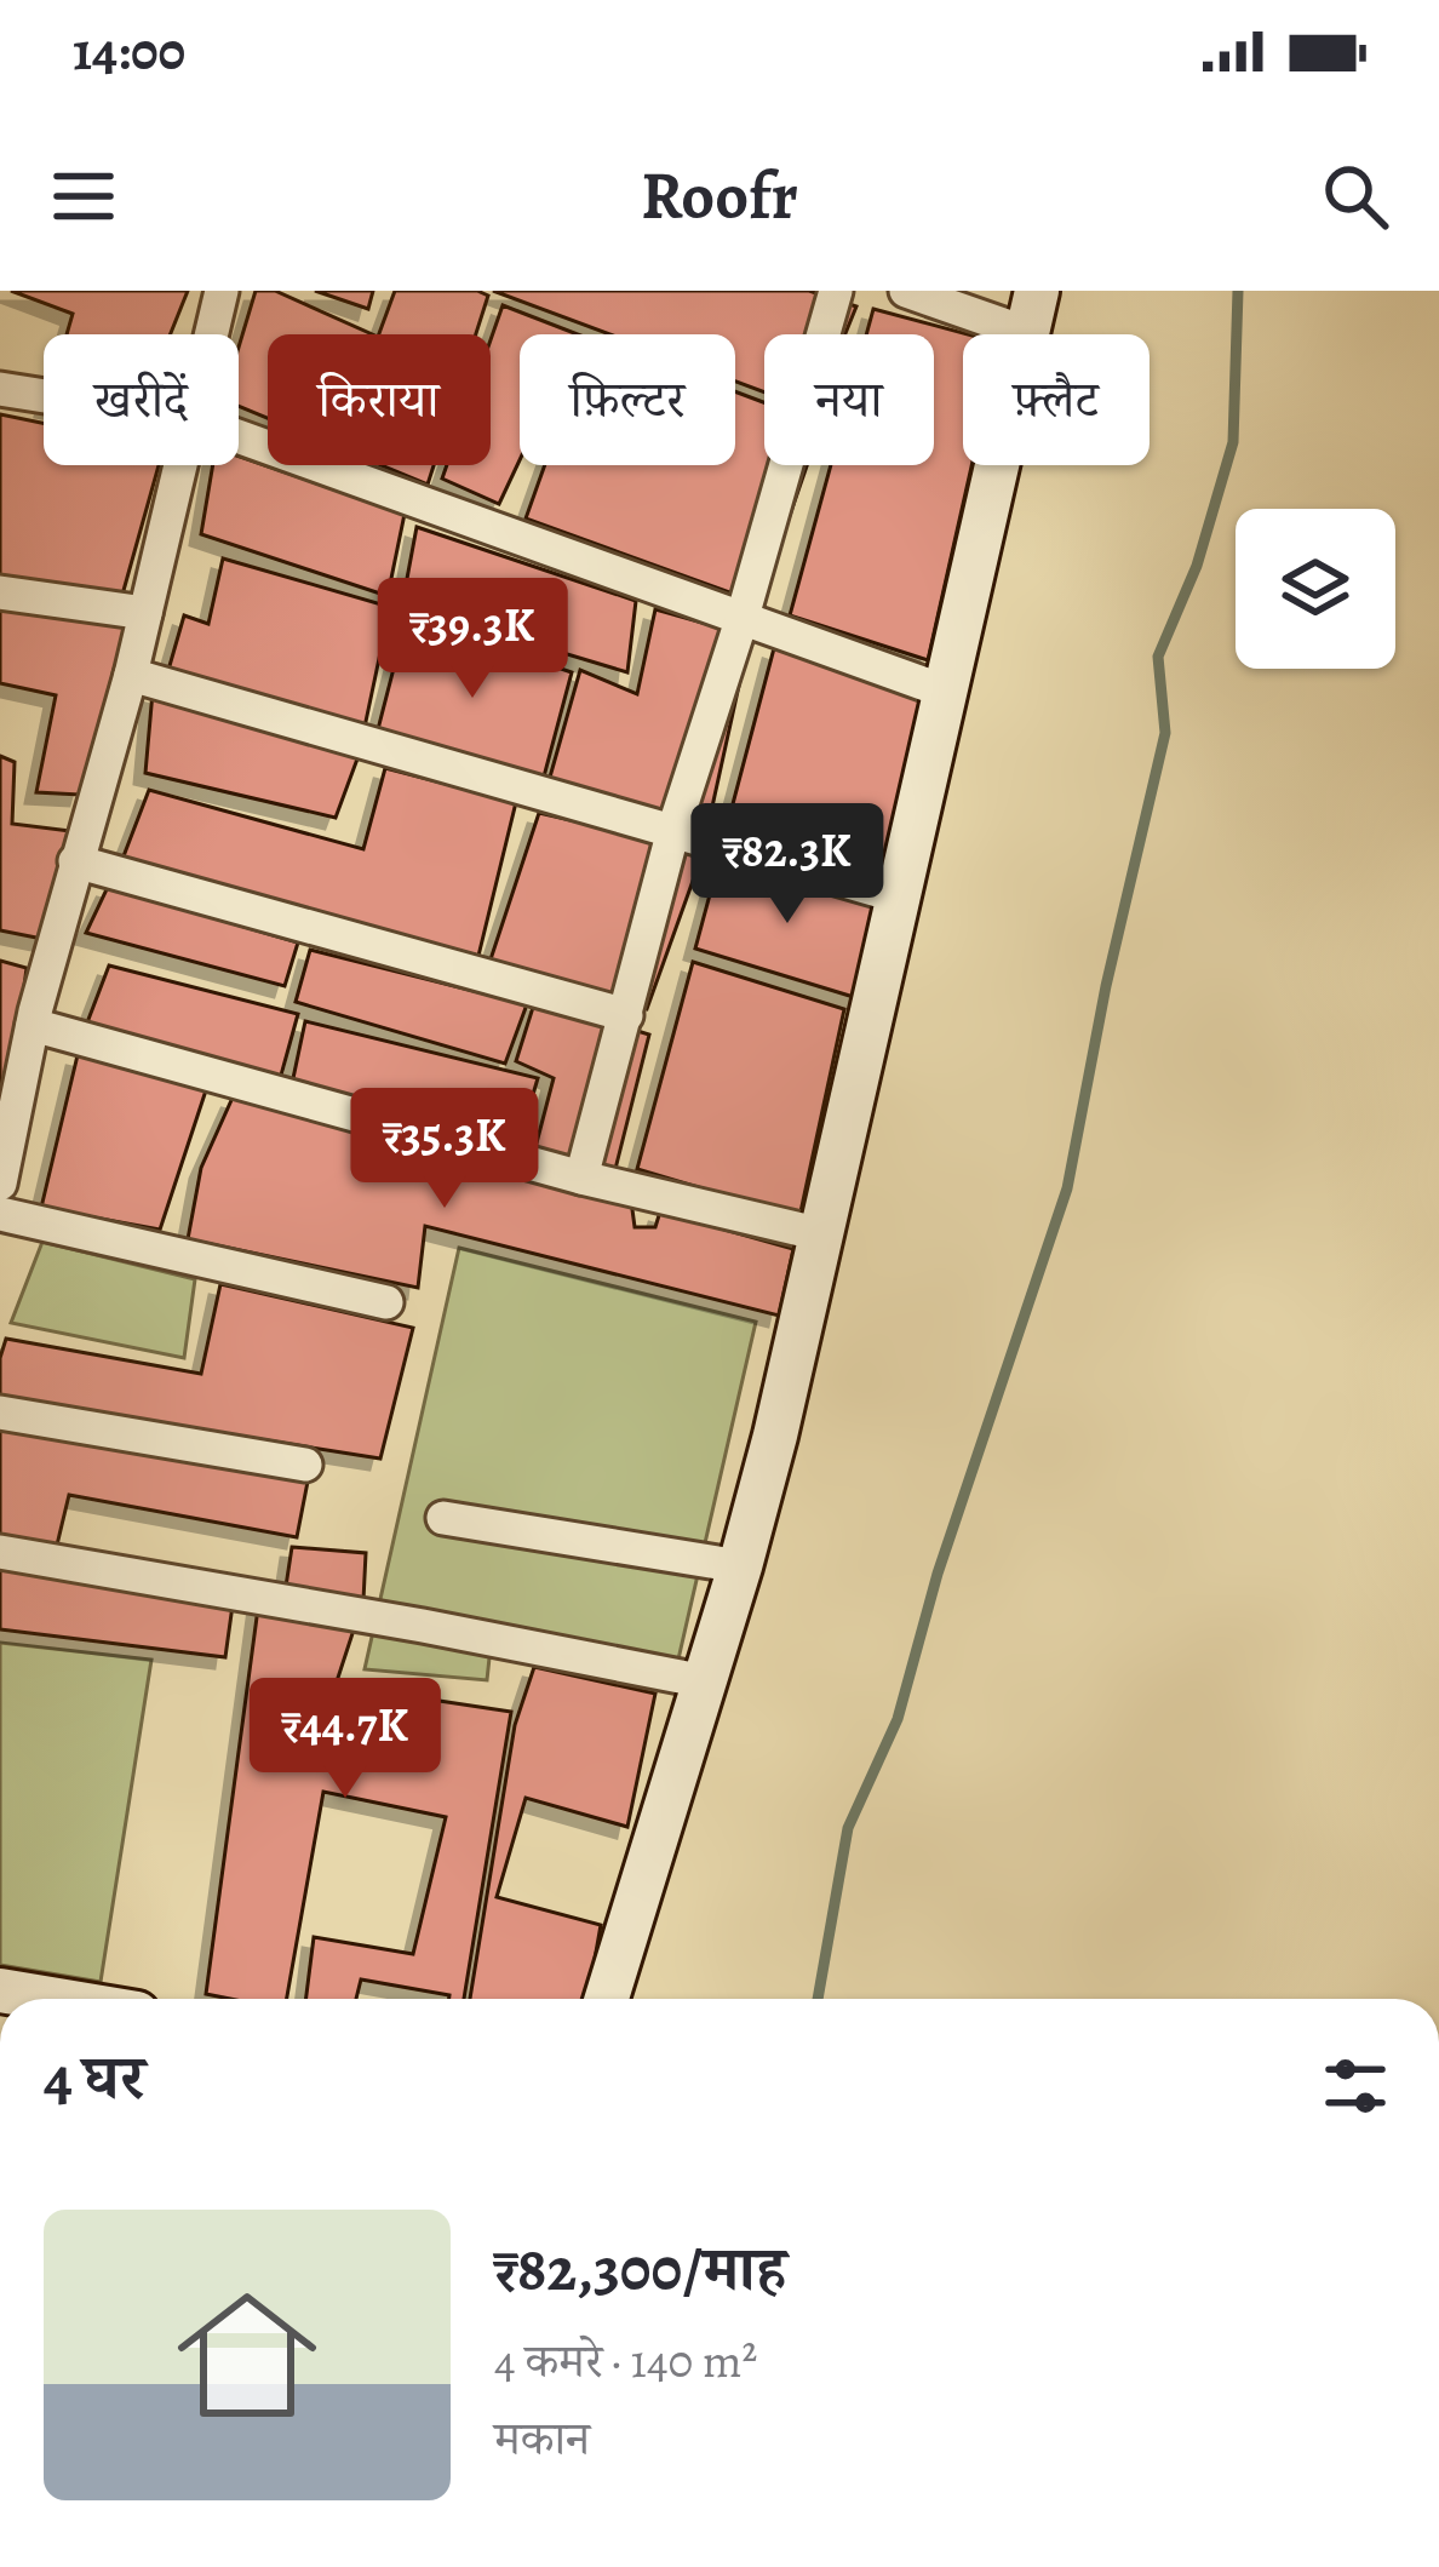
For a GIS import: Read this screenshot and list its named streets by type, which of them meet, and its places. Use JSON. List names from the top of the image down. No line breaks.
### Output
{"page":{"status":"14:00","header":"Roofr","chip":["खरीदें","किराया","फ़िल्टर","नया","फ़्लैट"],"price":["₹39.3K","₹82.3K","₹35.3K","₹44.7K"],"heading":"4 घर","list":[{"name":"₹82,300/माह","note":"4 कमरे · 140 m² · मकान"}]}}
